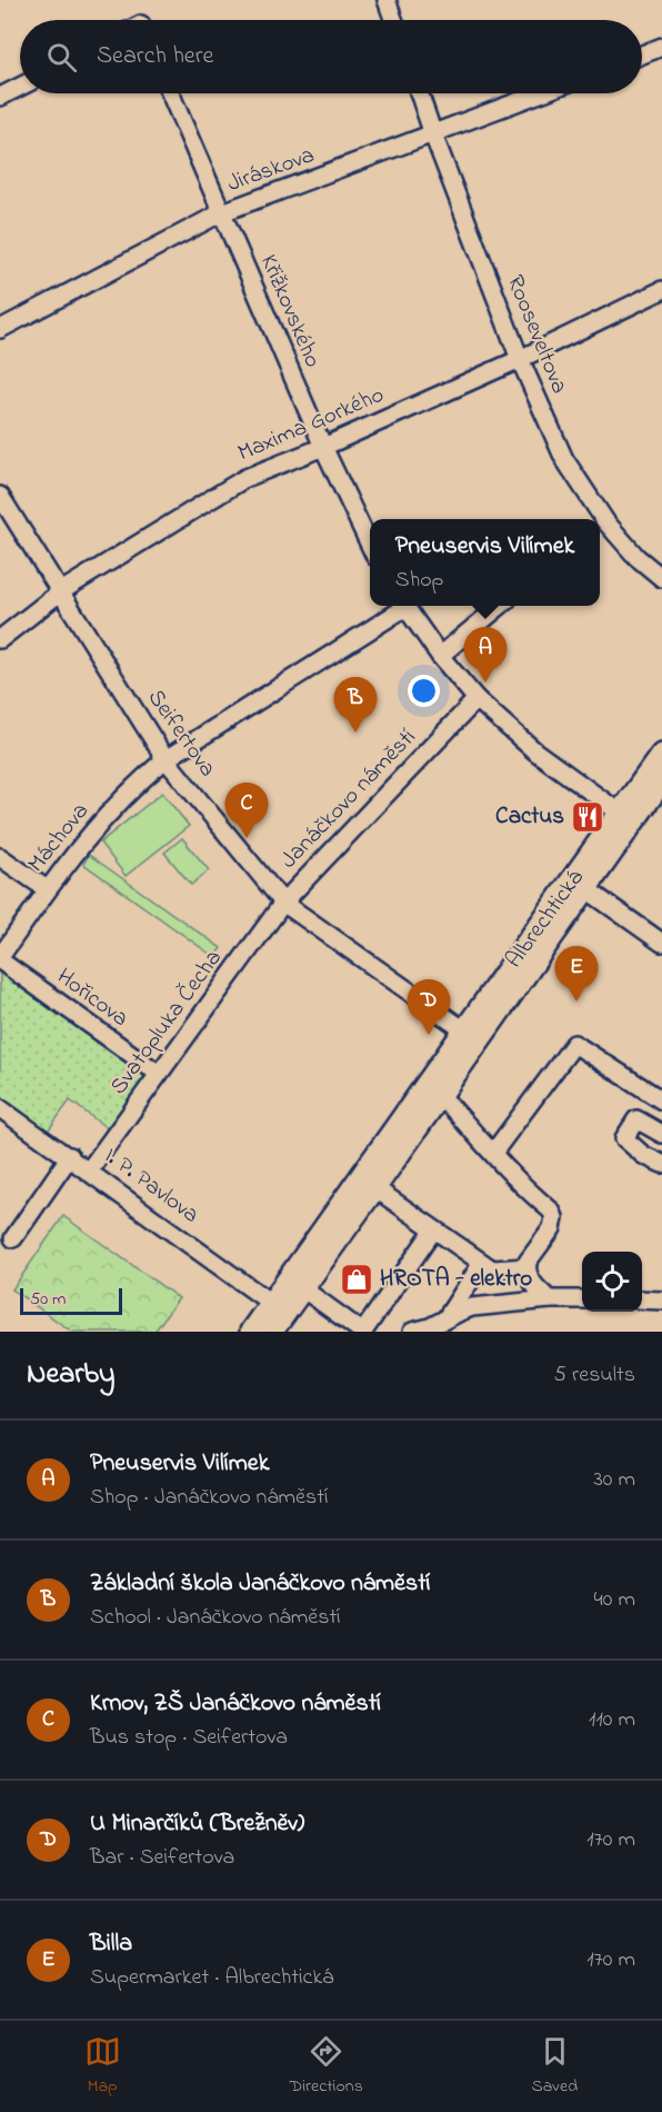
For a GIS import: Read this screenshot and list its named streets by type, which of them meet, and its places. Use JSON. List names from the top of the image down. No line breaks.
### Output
{"streets":{"main road":["Albrechtická"],"street":["Jiráskova","Křižkovského","Rooseveltova","Maxima Gorkého","Seifertova","Janáčkovo náměstí","Máchova","Hořicova","Svatopluka Čecha","I. P. Pavlova"]},"crossings":[["Jiráskova","Křižkovského"],["Jiráskova","Rooseveltova"],["Křižkovského","Maxima Gorkého"],["Rooseveltova","Maxima Gorkého"],["Maxima Gorkého","Seifertova"],["Seifertova","Janáčkovo náměstí"],["Seifertova","Máchova"],["Seifertova","Albrechtická"],["Seifertova","Svatopluka Čecha"],["Janáčkovo náměstí","Svatopluka Čecha"],["Máchova","Hořicova"],["Albrechtická","I. P. Pavlova"],["Hořicova","Svatopluka Čecha"],["Svatopluka Čecha","I. P. Pavlova"]],"places":{"restaurant":["Cactus"],"shop":["HROTA - elektro"]},"scale_bar":"50 m","page":{"search":"Search here","popup":["Pneuservis Vilímek","Shop"],"pins":["A","B","C","E","D"],"scale":"50 m","heading":["Nearby","5 results"],"list":[{"mark":"A","name":"Pneuservis Vilímek","note":"Shop · Janáčkovo náměstí","value":"30 m"},{"mark":"B","name":"Základní škola Janáčkovo náměstí","note":"School · Janáčkovo náměstí","value":"40 m"},{"mark":"C","name":"Krnov, ZŠ Janáčkovo náměstí","note":"Bus stop · Seifertova","value":"110 m"},{"mark":"D","name":"U Minarčíků (Brežněv)","note":"Bar · Seifertova","value":"170 m"},{"mark":"E","name":"Billa","note":"Supermarket · Albrechtická","value":"170 m"}],"nav":["Map","Directions","Saved"]}}
